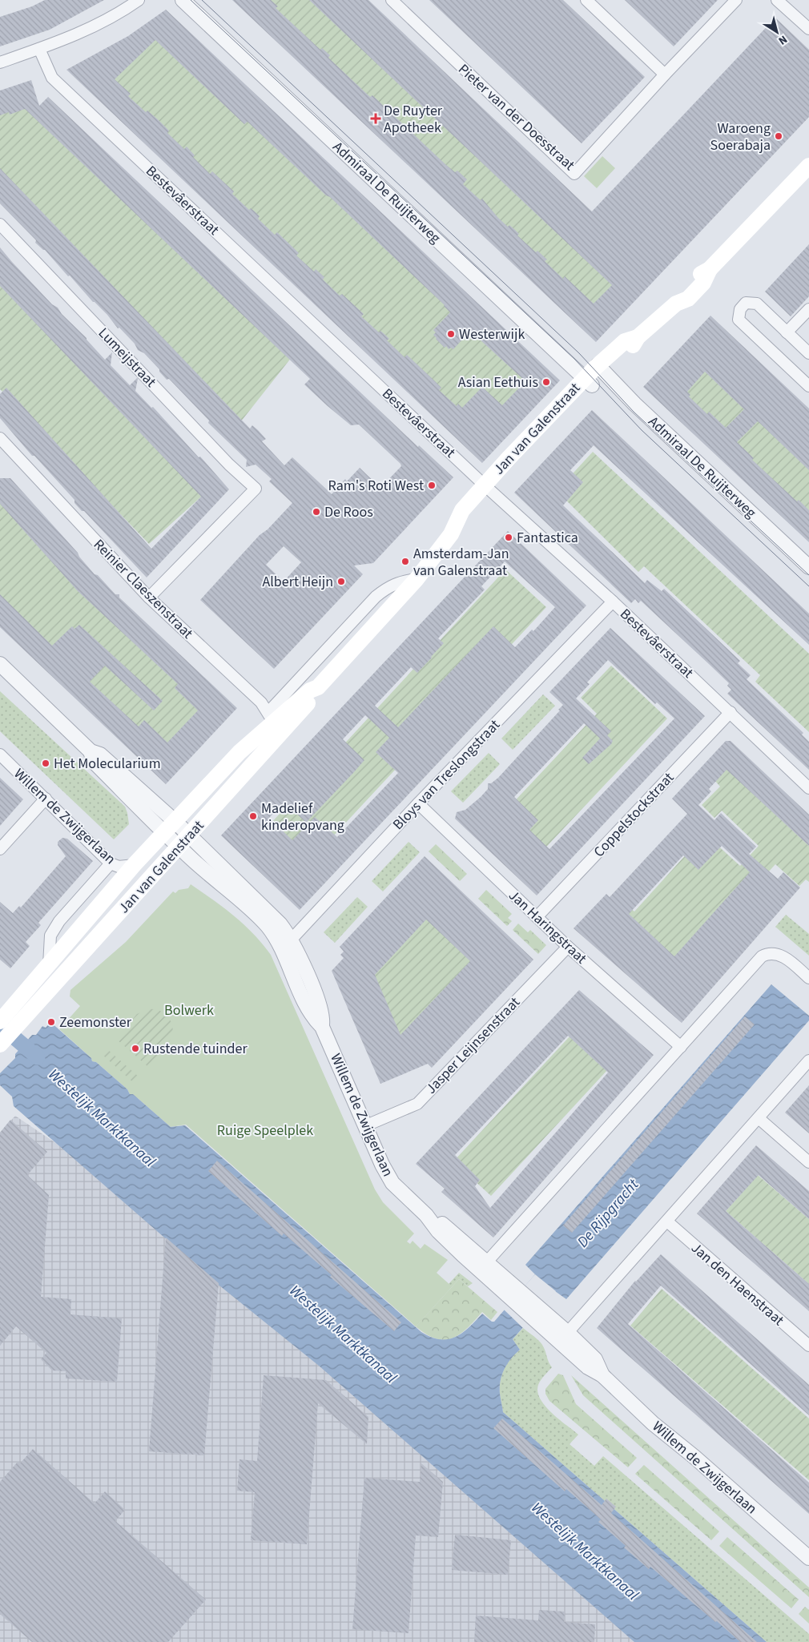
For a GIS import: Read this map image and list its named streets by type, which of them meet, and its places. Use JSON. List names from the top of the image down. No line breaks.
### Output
{"streets":{"main road":["Jan van Galenstraat"],"street":["Pieter van der Doesstraat","Admiraal De Ruijterweg","Bestevâerstraat","Lumeijstraat","Reinier Claeszenstraat","Bloys van Treslongstraat","Coppelstockstraat","Willem de Zwijgerlaan","Jan Haringstraat","Jasper Leijnsenstraat","Jan den Haenstraat"]},"crossings":[["Admiraal De Ruijterweg","Jan van Galenstraat"],["Bestevâerstraat","Jan van Galenstraat"],["Bestevâerstraat","Bloys van Treslongstraat"],["Bestevâerstraat","Coppelstockstraat"],["Lumeijstraat","Reinier Claeszenstraat"],["Jan van Galenstraat","Reinier Claeszenstraat"],["Jan van Galenstraat","Willem de Zwijgerlaan"],["Bloys van Treslongstraat","Willem de Zwijgerlaan"],["Bloys van Treslongstraat","Jan Haringstraat"],["Coppelstockstraat","Jan Haringstraat"],["Willem de Zwijgerlaan","Jasper Leijnsenstraat"],["Jan Haringstraat","Jasper Leijnsenstraat"]],"water":["Westelijk Marktkanaal","De Rijpgracht"],"parks":["Bolwerk","Ruige Speelplek"],"places":{"health":["De Ruyter Apotheek"],"other":["Waroeng Soerabaja","Westerwijk","Asian Eethuis","Ram's Roti West","De Roos","Fantastica","Amsterdam-Jan van Galenstraat","Albert Heijn","Het Molecularium","Madelief kinderopvang","Zeemonster","Rustende tuinder"]},"north":"bottom right"}
